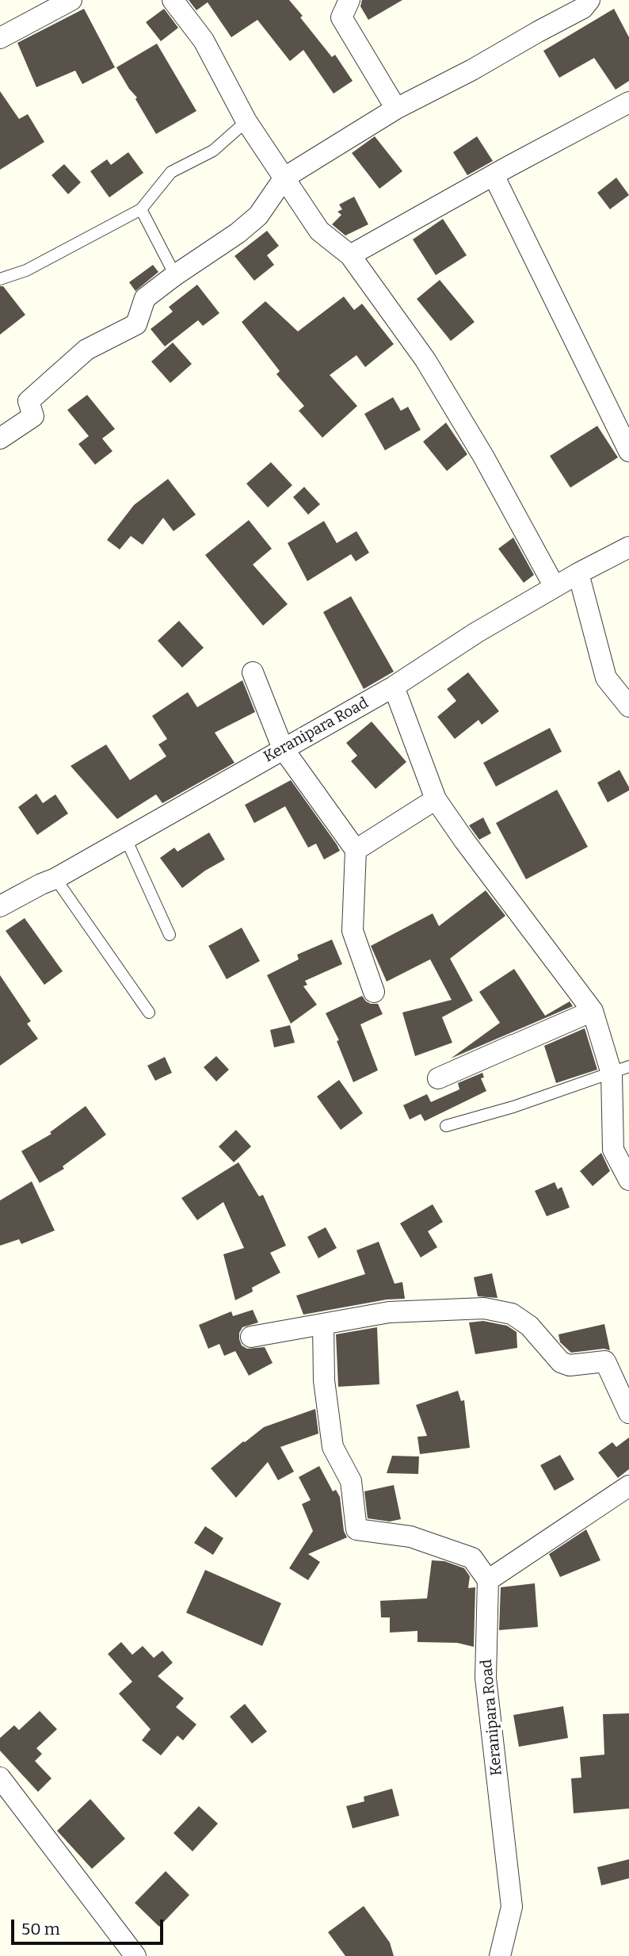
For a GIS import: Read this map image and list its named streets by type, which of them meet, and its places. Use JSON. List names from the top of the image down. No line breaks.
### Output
{"streets":{"street":["Keranipara Road"]},"scale_bar":"50 m"}
